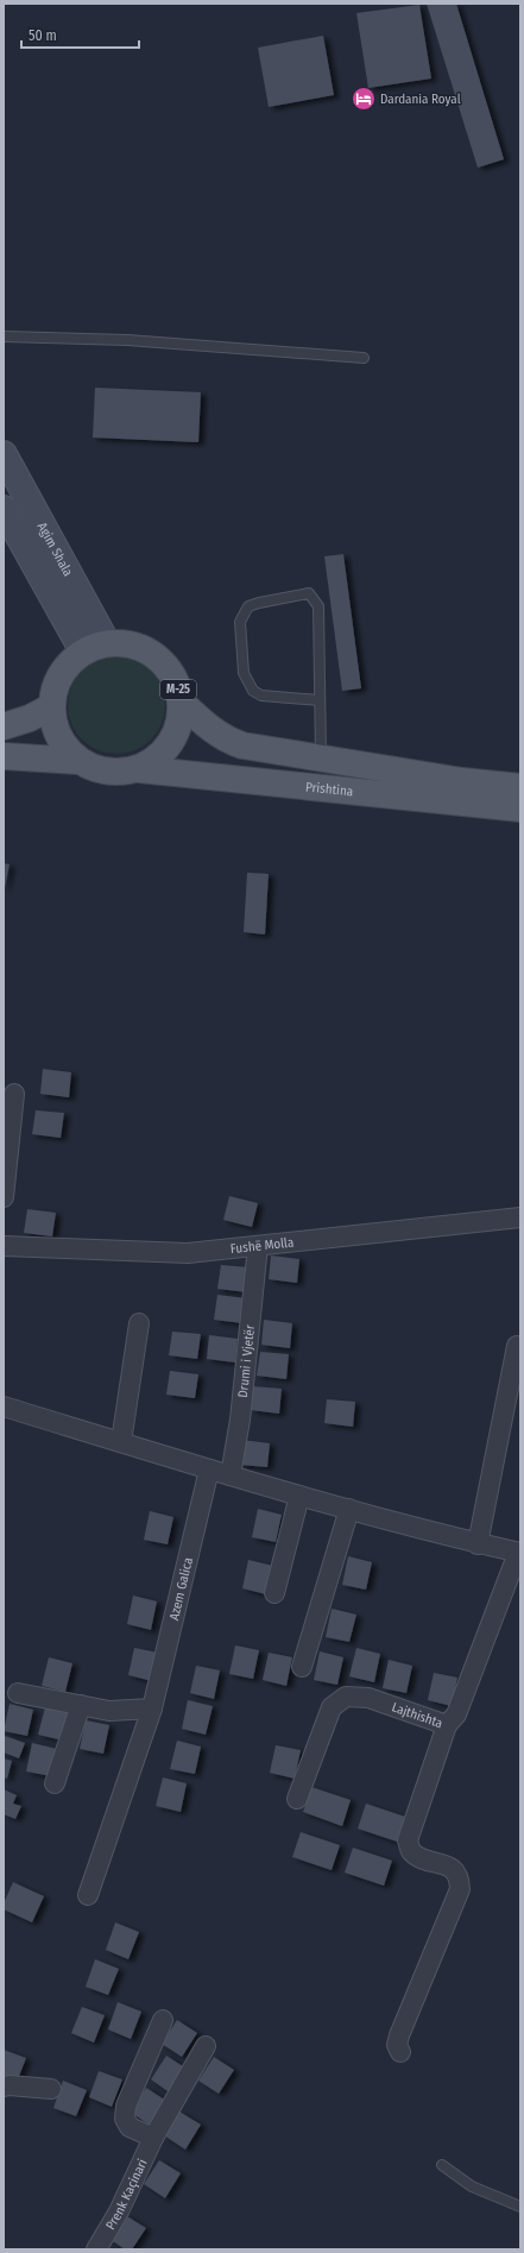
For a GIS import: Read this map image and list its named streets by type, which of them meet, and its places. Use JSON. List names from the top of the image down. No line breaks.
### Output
{"streets":{"main road":["Agim Shala","M-25","Prishtina"],"street":["Fushë Molla","Drumi i Vjetër","Azem Galica","Lajthishta","Prenk Kaçinari"]},"crossings":[["Agim Shala","M-25"],["Agim Shala","Prishtina"],["M-25","Prishtina"],["Fushë Molla","Drumi i Vjetër"]],"places":{"hotel":["Dardania Royal"]},"scale_bar":"50 m"}
